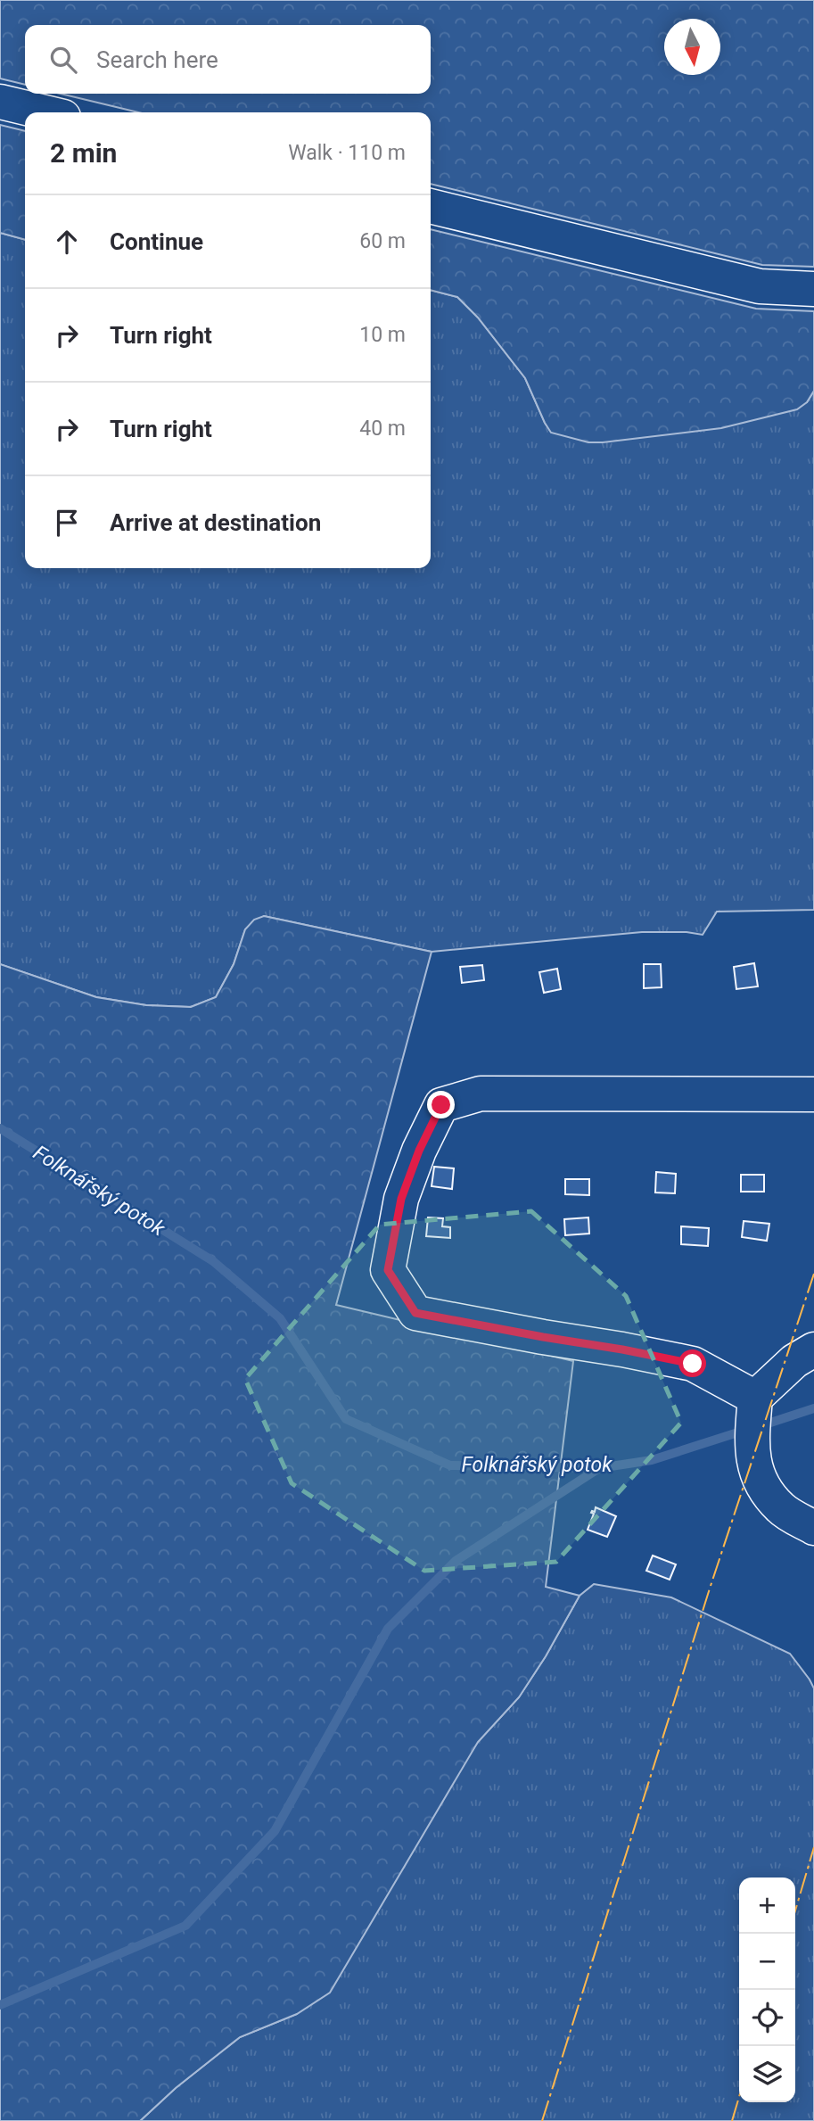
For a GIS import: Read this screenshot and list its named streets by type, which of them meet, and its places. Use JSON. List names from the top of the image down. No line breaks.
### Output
{"water":["Folknářský potok"],"north":"bottom","page":{"search":"Search here","heading":["2 min","Walk · 110 m"],"list":[["Continue","60 m"],["Turn right","10 m"],["Turn right","40 m"],"Arrive at destination"],"map_buttons":["+","−"]}}
